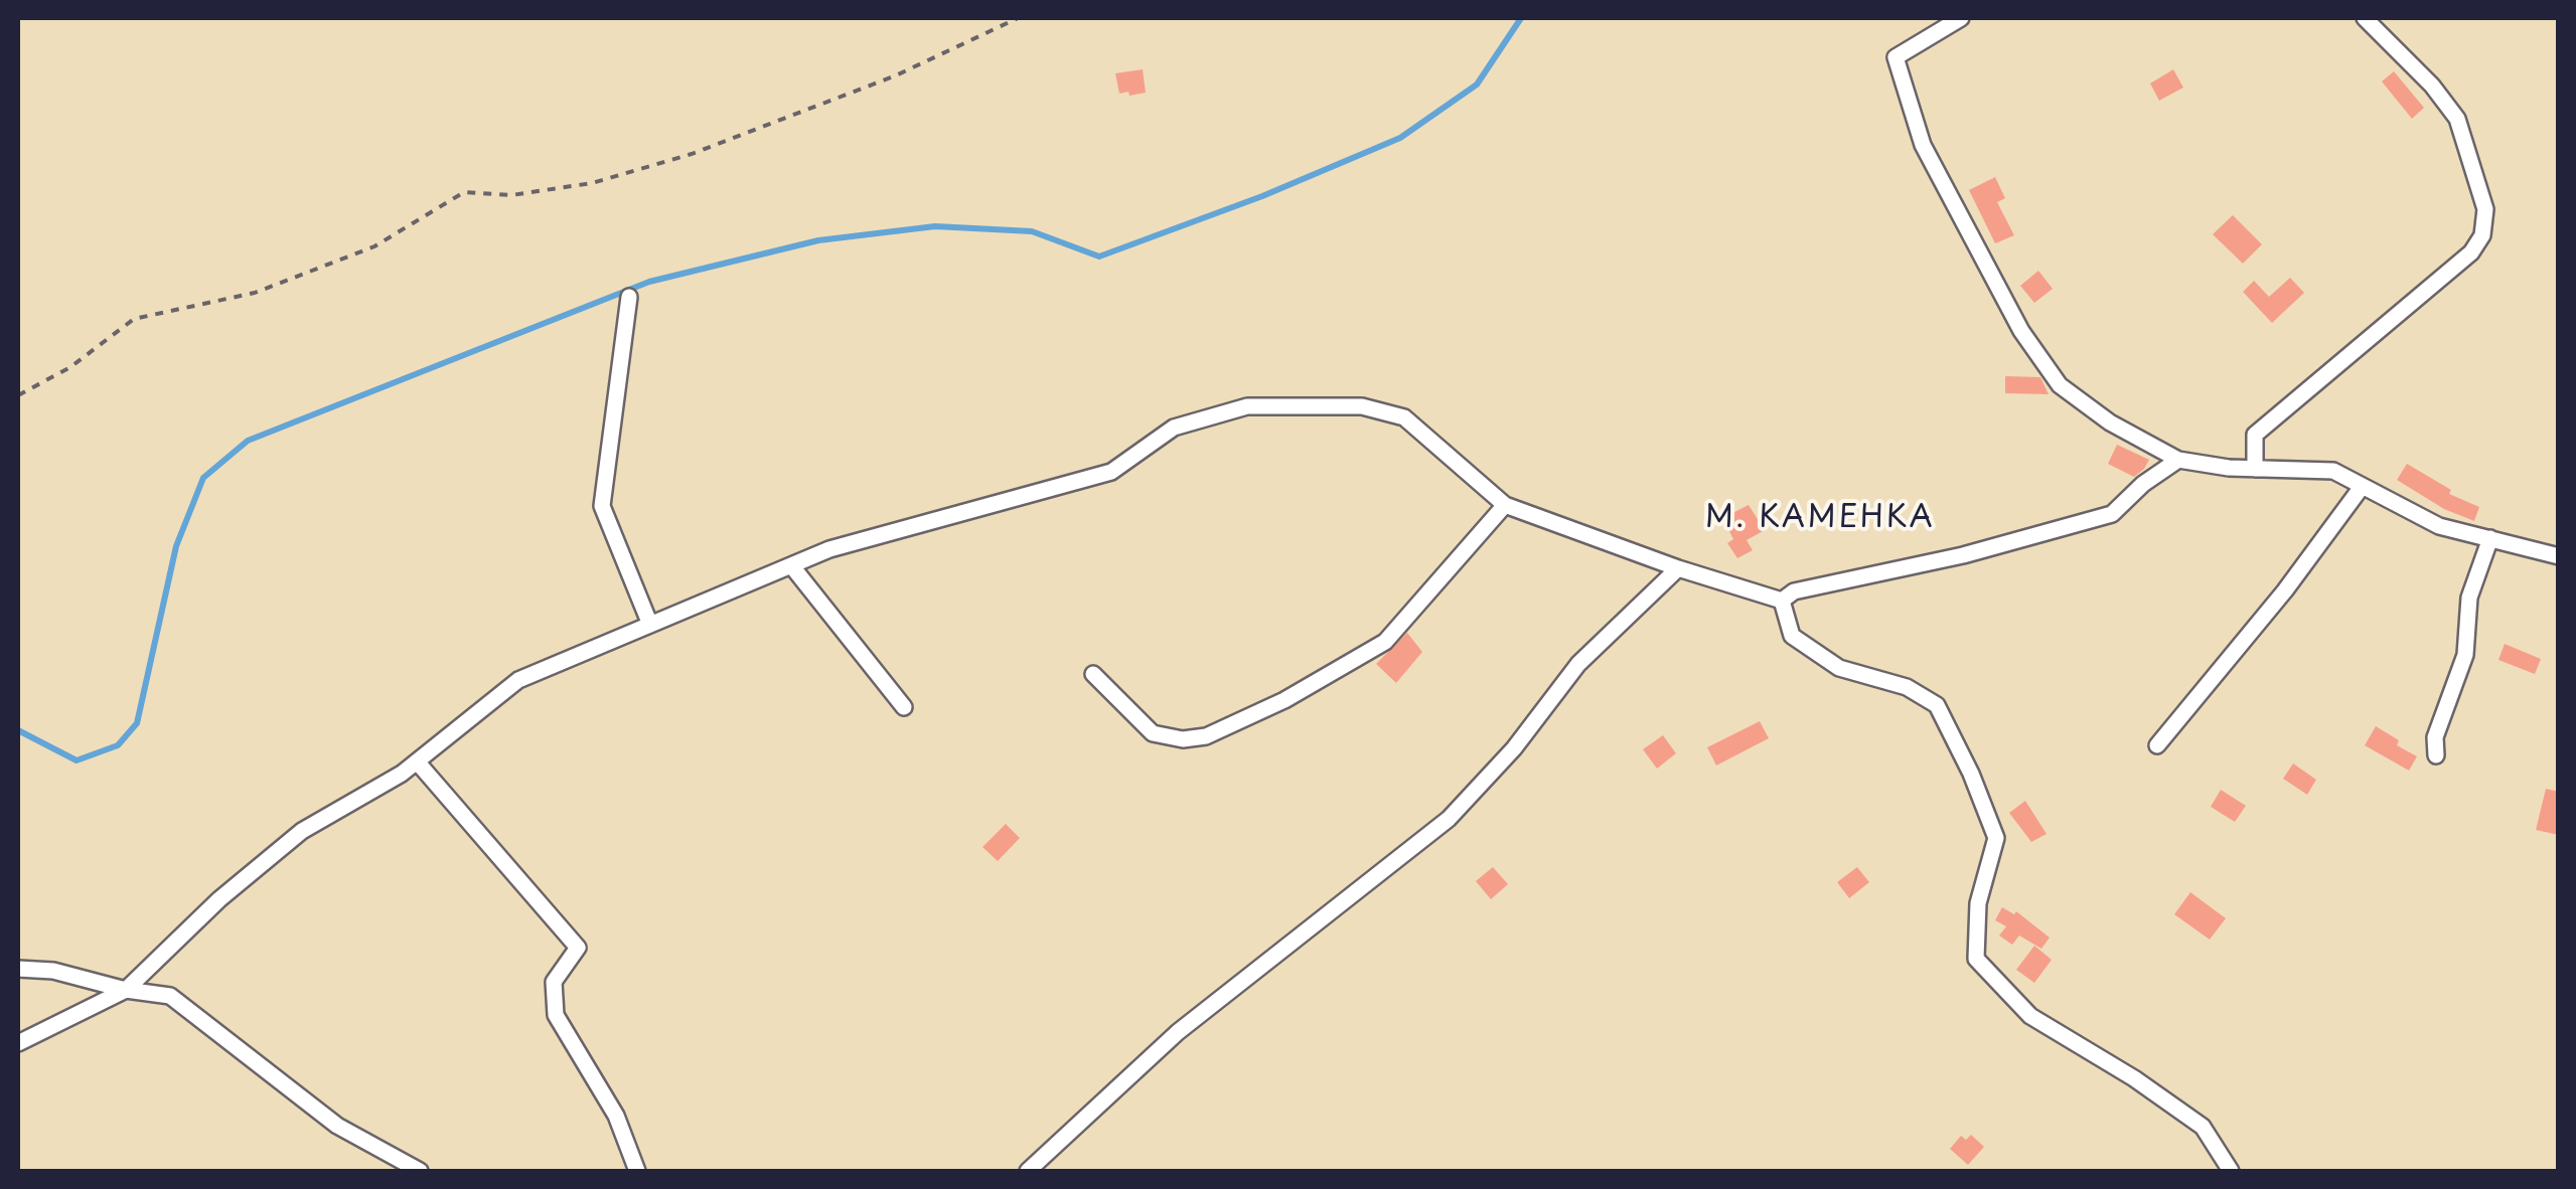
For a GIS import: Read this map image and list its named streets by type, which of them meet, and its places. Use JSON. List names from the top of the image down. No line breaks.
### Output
{"districts":["М. КАМЕНКА"]}
